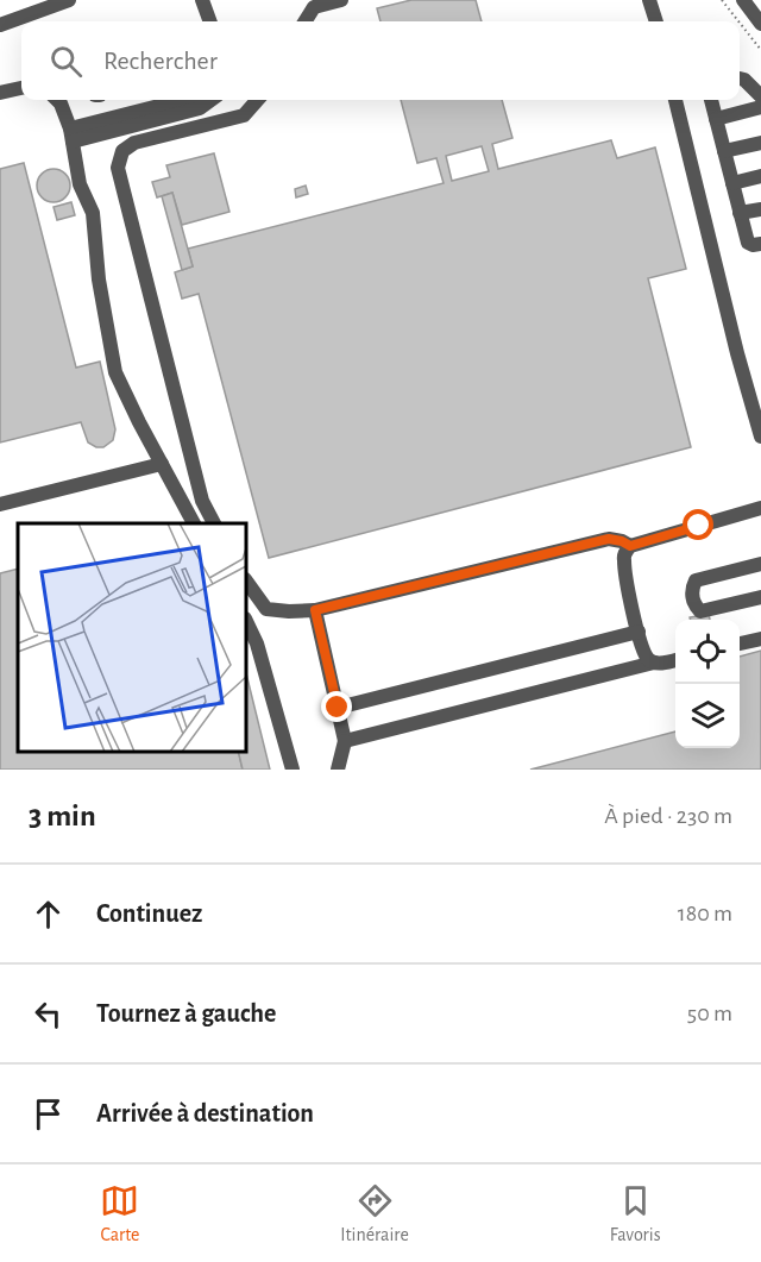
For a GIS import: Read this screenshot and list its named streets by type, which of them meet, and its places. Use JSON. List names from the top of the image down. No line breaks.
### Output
{"page":{"search":"Rechercher","heading":["3 min","À pied · 230 m"],"list":[["Continuez","180 m"],["Tournez à gauche","50 m"],"Arrivée à destination"],"nav":["Carte","Itinéraire","Favoris"]}}
